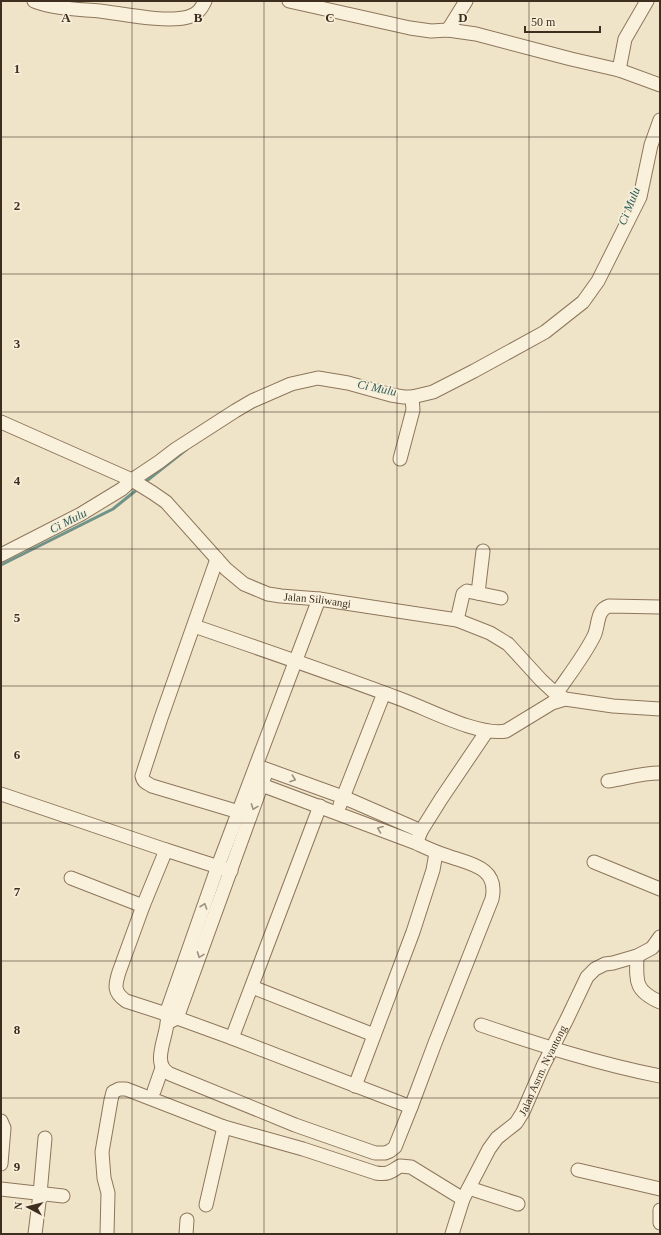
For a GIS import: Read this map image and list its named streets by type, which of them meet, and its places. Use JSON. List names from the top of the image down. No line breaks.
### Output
{"streets":{"street":["Jalan Siliwangi","Jalan Asrm. Nyantong"]},"water":["Ci Mulu"],"scale_bar":"50 m","north":"left","grid":{"columns":["A","B","C","D"],"rows":["1","2","3","4","5","6","7","8","9"]}}
